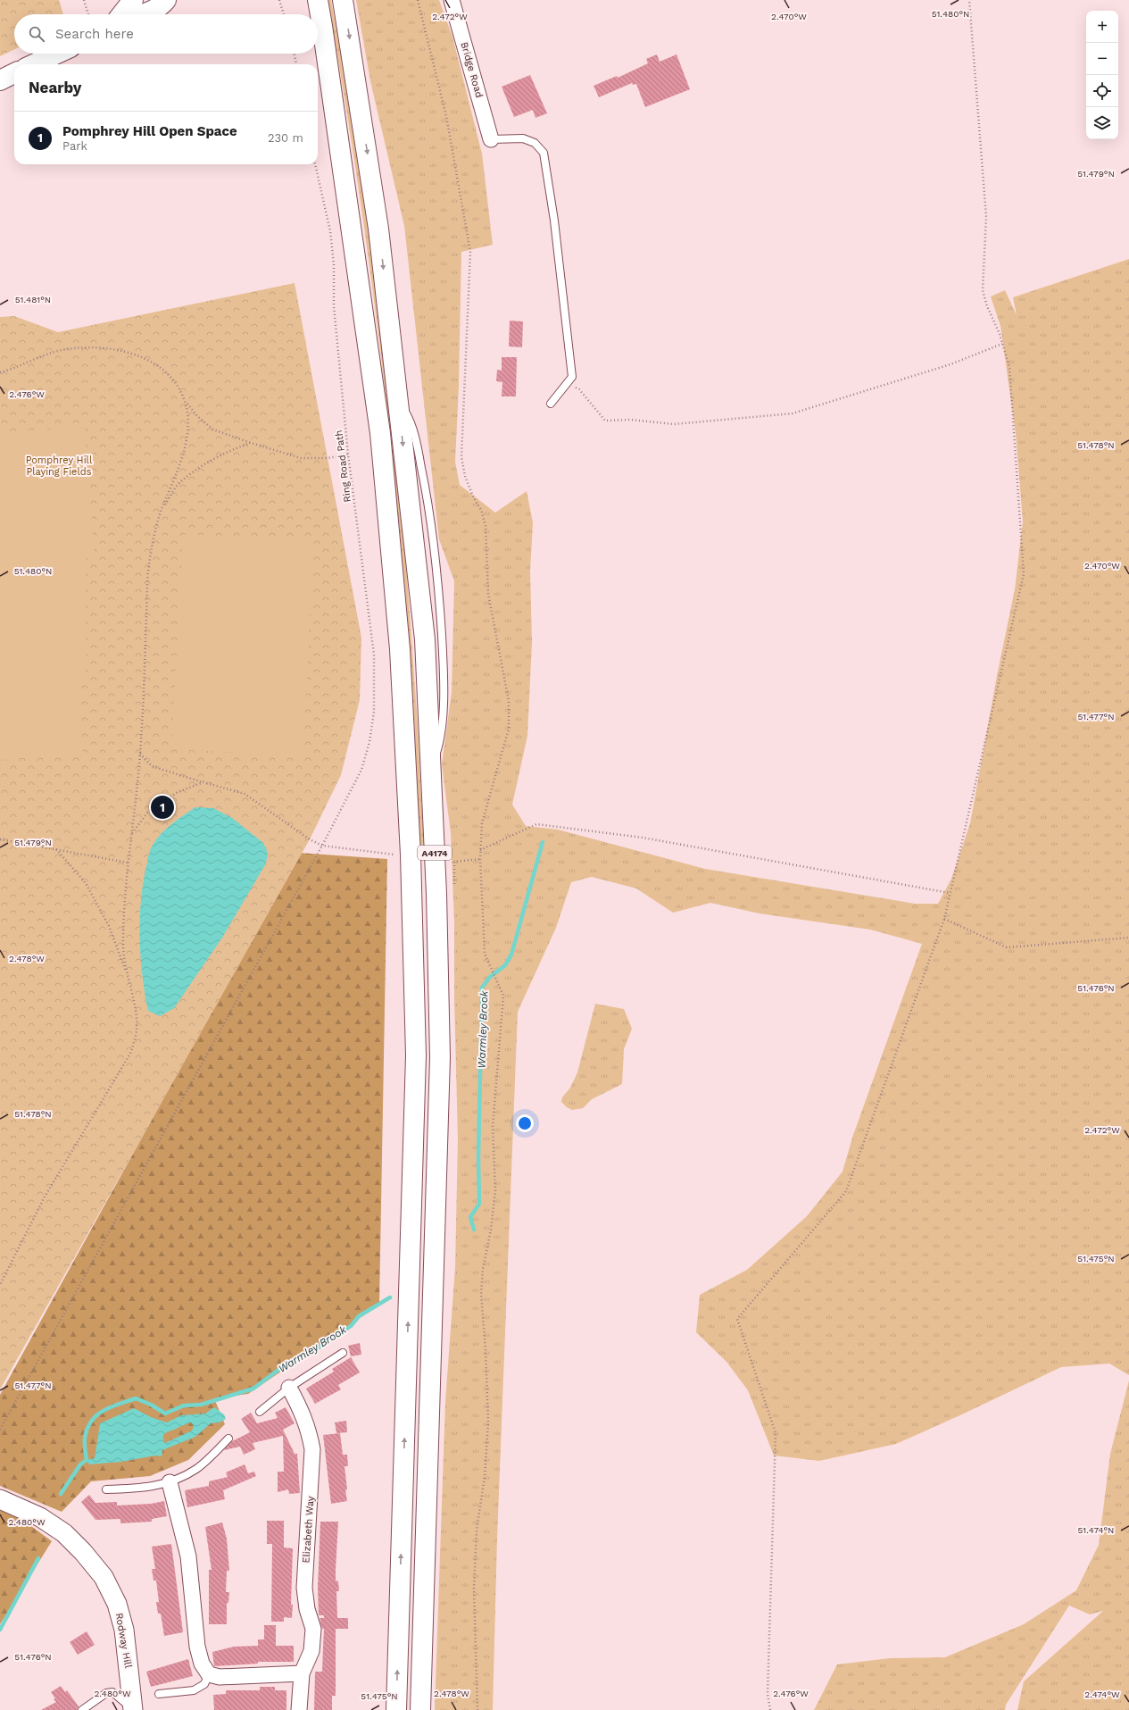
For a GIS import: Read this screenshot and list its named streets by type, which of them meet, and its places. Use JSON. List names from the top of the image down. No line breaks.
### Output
{"streets":{"main road":["A4174"],"street":["Bridge Road","Elizabeth Way","Rodway Hill"],"path":["Ring Road Path"]},"water":["Warmley Brook"],"parks":["Pomphrey Hill Playing Fields"],"page":{"map_buttons":["+","−"],"search":"Search here","heading":"Nearby","list":[{"mark":"1","name":"Pomphrey Hill Open Space","note":"Park","value":"230 m"}],"pins":"1"},"coordinates":["51.480°N","2.472°W","2.470°W","51.479°N","51.481°N","2.476°W","51.478°N","51.477°N","2.478°W","51.476°N","51.475°N","2.480°W","51.474°N","2.474°W"]}
